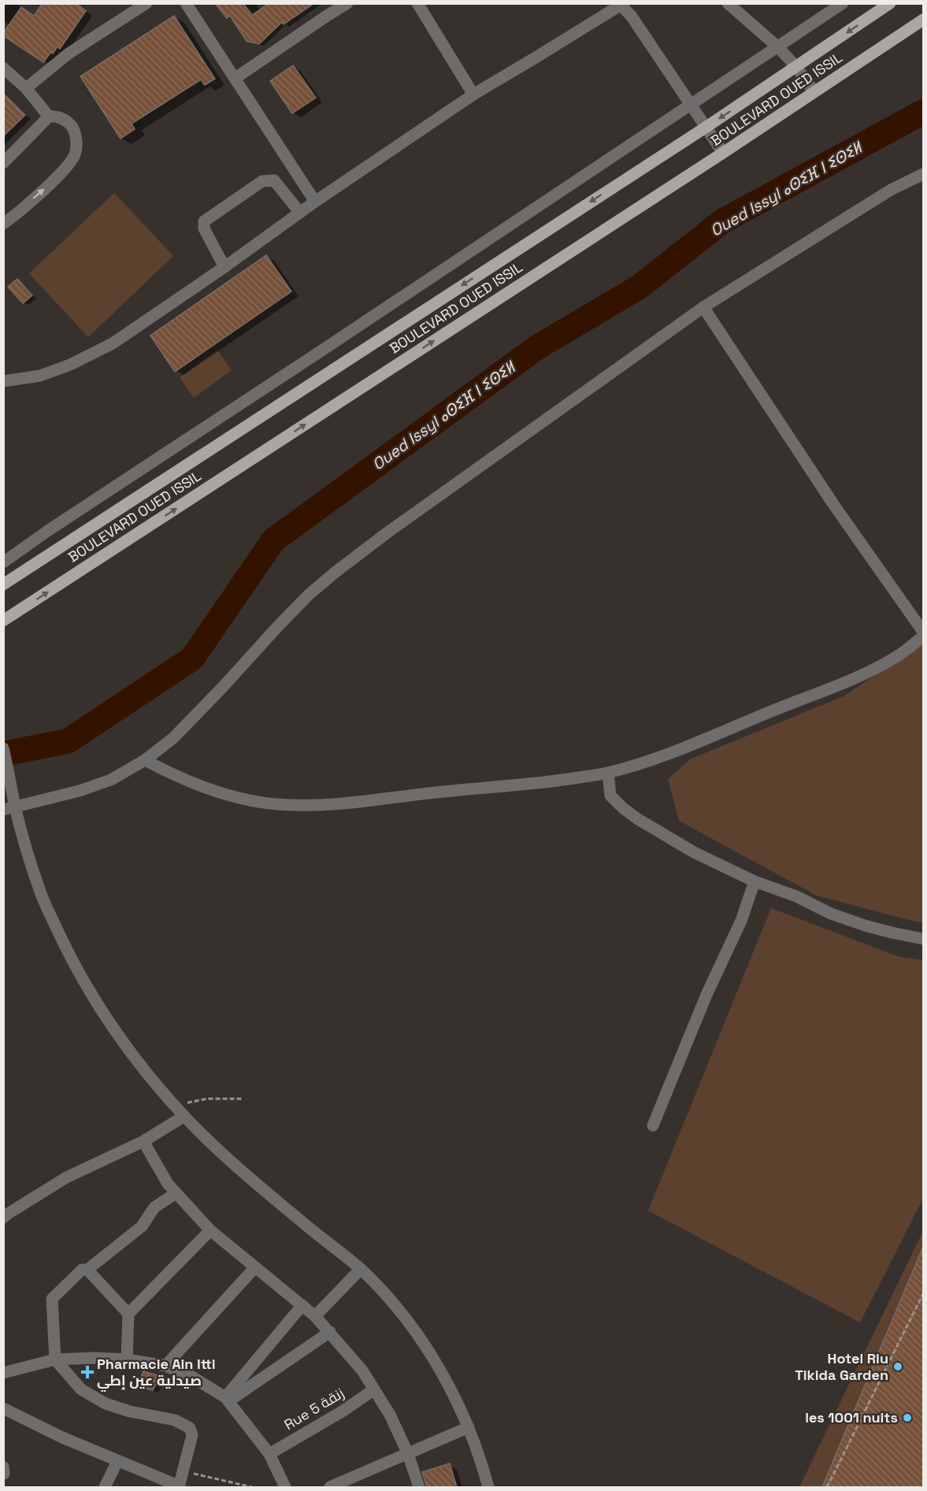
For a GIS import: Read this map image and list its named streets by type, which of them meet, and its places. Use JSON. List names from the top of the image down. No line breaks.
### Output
{"streets":{"main road":["BOULEVARD OUED ISSIL"],"street":["Rue 5 زنقة"]},"water":["Oued Issyl ⴰⵙⵉⴼ ⵏ ⵉⵙⵉⵍ"],"places":{"other":["Hotel Riu Tikida Garden","les 1001 nuits"],"health":["Pharmacie Ain Itti صيدلية عين إطي"]}}
